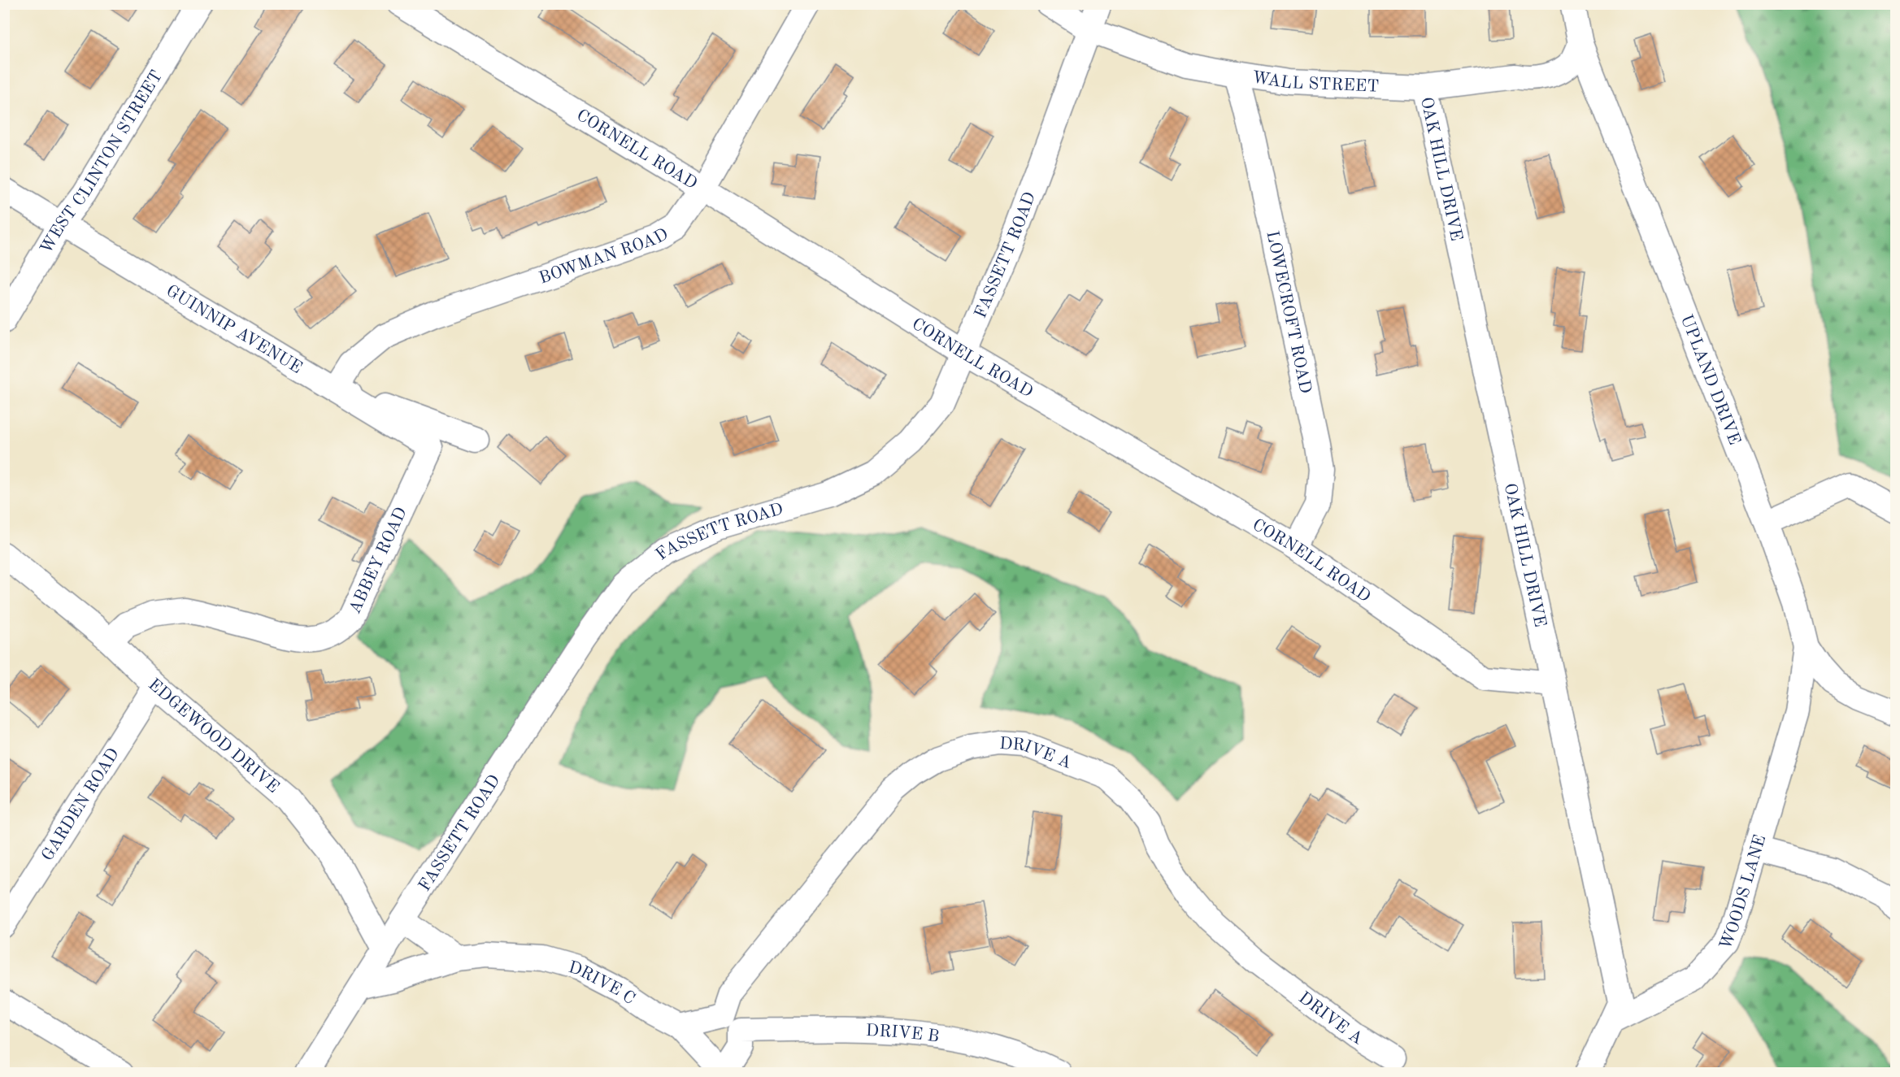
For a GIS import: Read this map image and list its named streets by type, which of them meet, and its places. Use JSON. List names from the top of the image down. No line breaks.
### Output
{"streets":{"street":["WALL STREET","CORNELL ROAD","WEST CLINTON STREET","OAK HILL DRIVE","BOWMAN ROAD","FASSETT ROAD","LOWECROFT ROAD","GUINNIP AVENUE","UPLAND DRIVE","ABBEY ROAD","EDGEWOOD DRIVE","DRIVE A","GARDEN ROAD","WOODS LANE","DRIVE C","DRIVE B"]},"crossings":[["WALL STREET","OAK HILL DRIVE"],["WALL STREET","FASSETT ROAD"],["WALL STREET","LOWECROFT ROAD"],["WALL STREET","UPLAND DRIVE"],["CORNELL ROAD","OAK HILL DRIVE"],["CORNELL ROAD","BOWMAN ROAD"],["CORNELL ROAD","FASSETT ROAD"],["CORNELL ROAD","LOWECROFT ROAD"],["WEST CLINTON STREET","GUINNIP AVENUE"],["OAK HILL DRIVE","WOODS LANE"],["BOWMAN ROAD","GUINNIP AVENUE"],["BOWMAN ROAD","ABBEY ROAD"],["FASSETT ROAD","EDGEWOOD DRIVE"],["FASSETT ROAD","DRIVE C"],["GUINNIP AVENUE","ABBEY ROAD"],["UPLAND DRIVE","WOODS LANE"],["ABBEY ROAD","EDGEWOOD DRIVE"],["EDGEWOOD DRIVE","GARDEN ROAD"],["DRIVE A","DRIVE B"]]}
